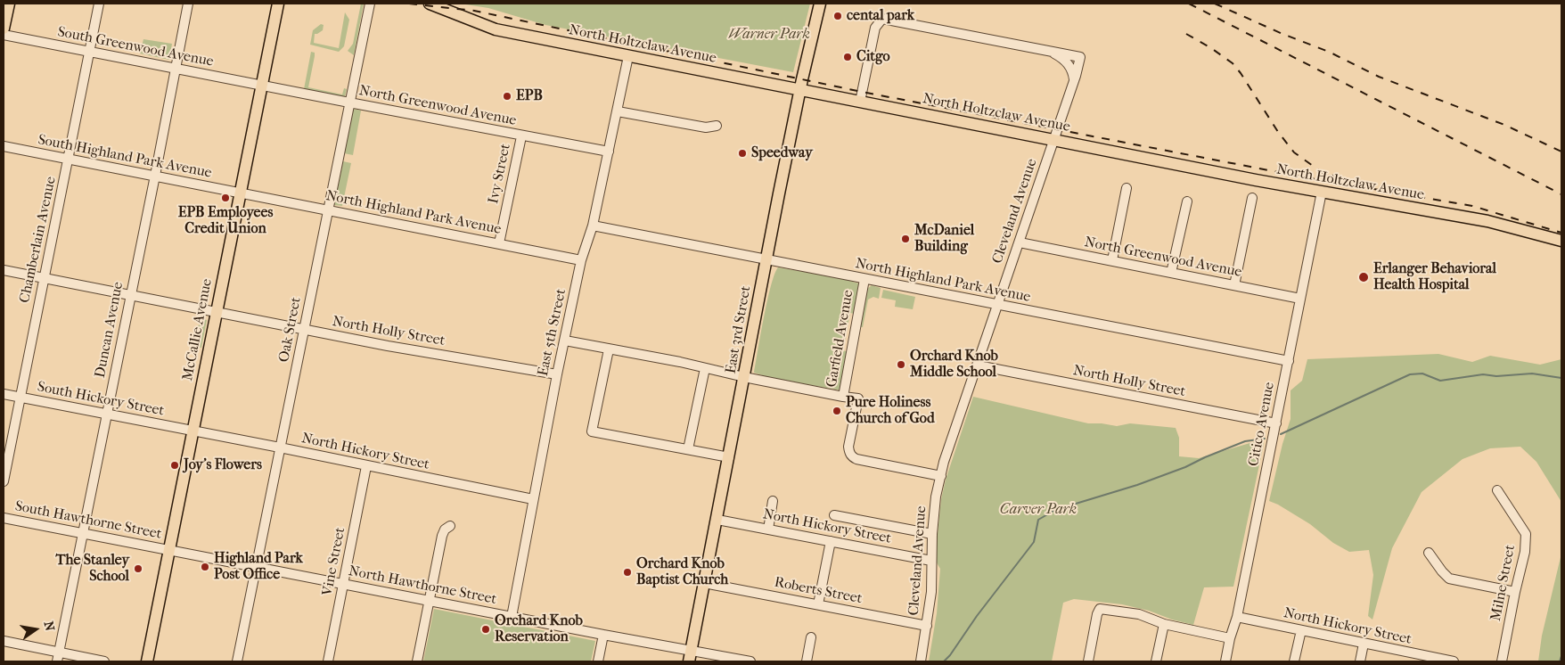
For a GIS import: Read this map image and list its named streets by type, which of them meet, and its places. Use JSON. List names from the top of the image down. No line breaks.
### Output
{"streets":{"main road":["North Holtzclaw Avenue","McCallie Avenue","East 3rd Street"],"street":["South Greenwood Avenue","North Greenwood Avenue","South Highland Park Avenue","Ivy Street","Cleveland Avenue","North Highland Park Avenue","Chamberlain Avenue","Duncan Avenue","Oak Street","North Holly Street","East 5th Street","Garfield Avenue","South Hickory Street","Citico Avenue","North Hickory Street","South Hawthorne Street","Vine Street","Milne Street","North Hawthorne Street","Roberts Street"]},"crossings":[["North Holtzclaw Avenue","Cleveland Avenue"],["North Holtzclaw Avenue","East 3rd Street"],["North Holtzclaw Avenue","East 5th Street"],["North Holtzclaw Avenue","Citico Avenue"],["South Greenwood Avenue","North Greenwood Avenue"],["South Greenwood Avenue","Chamberlain Avenue"],["South Greenwood Avenue","Duncan Avenue"],["South Greenwood Avenue","McCallie Avenue"],["North Greenwood Avenue","Ivy Street"],["North Greenwood Avenue","Cleveland Avenue"],["North Greenwood Avenue","McCallie Avenue"],["North Greenwood Avenue","Oak Street"],["North Greenwood Avenue","East 5th Street"],["North Greenwood Avenue","Citico Avenue"],["South Highland Park Avenue","North Highland Park Avenue"],["South Highland Park Avenue","Chamberlain Avenue"],["South Highland Park Avenue","Duncan Avenue"],["South Highland Park Avenue","McCallie Avenue"],["Ivy Street","North Highland Park Avenue"],["Cleveland Avenue","North Highland Park Avenue"],["Cleveland Avenue","North Holly Street"],["Cleveland Avenue","Garfield Avenue"],["Cleveland Avenue","North Hickory Street"],["Cleveland Avenue","Roberts Street"],["North Highland Park Avenue","McCallie Avenue"],["North Highland Park Avenue","Oak Street"],["North Highland Park Avenue","East 3rd Street"],["North Highland Park Avenue","East 5th Street"],["North Highland Park Avenue","Garfield Avenue"],["North Highland Park Avenue","Citico Avenue"],["Chamberlain Avenue","North Holly Street"],["Chamberlain Avenue","South Hickory Street"],["Duncan Avenue","North Holly Street"],["Duncan Avenue","South Hickory Street"],["Duncan Avenue","South Hawthorne Street"],["McCallie Avenue","North Holly Street"],["McCallie Avenue","South Hickory Street"],["McCallie Avenue","North Hickory Street"],["McCallie Avenue","South Hawthorne Street"],["McCallie Avenue","North Hawthorne Street"],["Oak Street","North Holly Street"],["Oak Street","North Hickory Street"],["Oak Street","North Hawthorne Street"],["East 3rd Street","North Hickory Street"],["East 3rd Street","North Hawthorne Street"],["East 3rd Street","Roberts Street"],["North Holly Street","East 5th Street"],["North Holly Street","Citico Avenue"],["East 5th Street","North Hickory Street"],["East 5th Street","North Hawthorne Street"],["South Hickory Street","North Hickory Street"],["Citico Avenue","North Hickory Street"],["North Hickory Street","Vine Street"],["South Hawthorne Street","North Hawthorne Street"],["Vine Street","North Hawthorne Street"]],"parks":["Warner Park","Carver Park"],"places":["cental park","Citgo","EPB","Speedway","EPB Employees Credit Union","McDaniel Building","Erlanger Behavioral Health Hospital","Orchard Knob Middle School","Pure Holiness Church of God","Joy's Flowers","Highland Park Post Office","The Stanley School","Orchard Knob Baptist Church","Orchard Knob Reservation"],"north":"right"}
